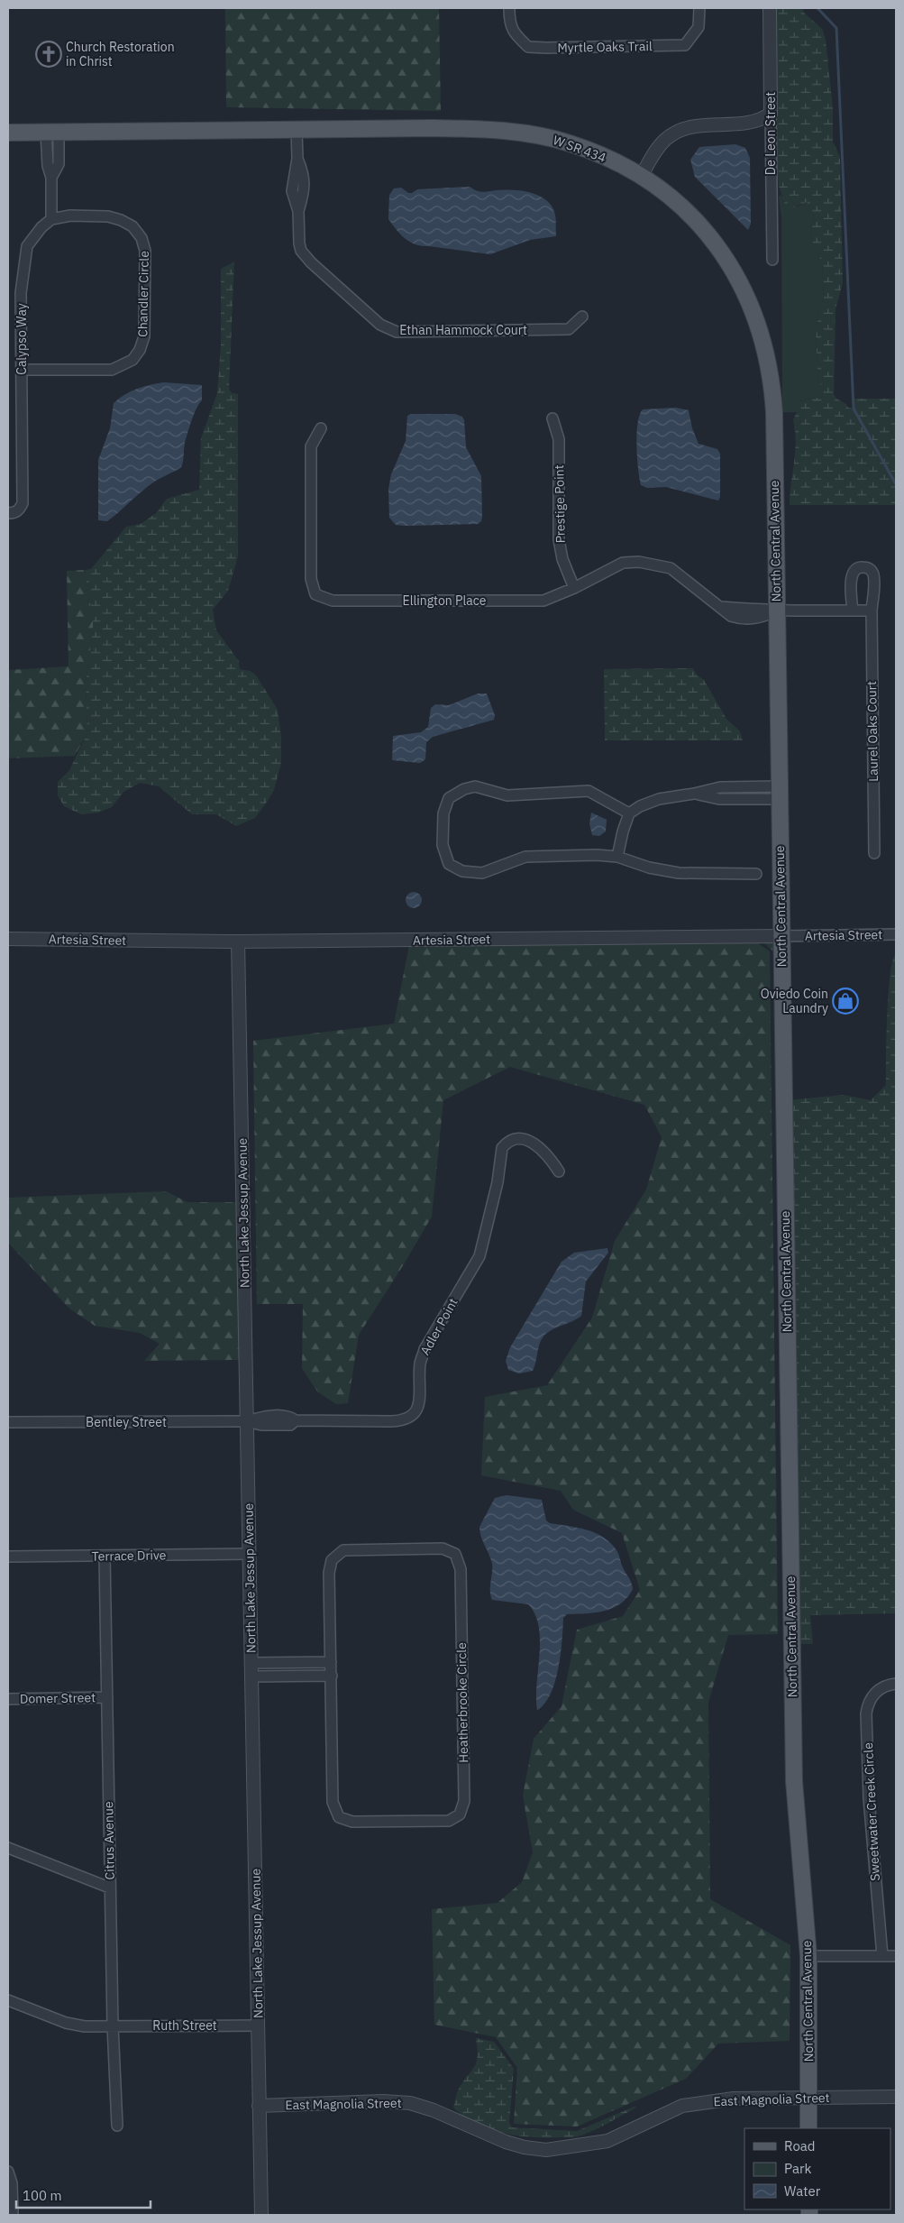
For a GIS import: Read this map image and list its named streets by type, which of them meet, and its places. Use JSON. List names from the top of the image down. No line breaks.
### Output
{"streets":{"main road":["W SR 434","North Central Avenue"],"street":["Myrtle Oaks Trail","De Leon Street","Chandler Circle","Ethan Hammock Court","Calypso Way","Prestige Point","Ellington Place","Laurel Oaks Court","Artesia Street","North Lake Jessup Avenue","Adler Point","Bentley Street","Terrace Drive","Domer Street","Heatherbrooke Circle","Sweetwater Creek Circle","Citrus Avenue","Ruth Street","East Magnolia Street"]},"crossings":[["W SR 434","Ethan Hammock Court"],["W SR 434","North Central Avenue"],["Chandler Circle","Calypso Way"],["Prestige Point","Ellington Place"],["North Central Avenue","Ellington Place"],["North Central Avenue","Artesia Street"],["North Central Avenue","East Magnolia Street"],["Artesia Street","North Lake Jessup Avenue"],["North Lake Jessup Avenue","Adler Point"],["North Lake Jessup Avenue","Bentley Street"],["North Lake Jessup Avenue","Terrace Drive"],["North Lake Jessup Avenue","Ruth Street"],["North Lake Jessup Avenue","East Magnolia Street"],["Adler Point","Bentley Street"],["Terrace Drive","Citrus Avenue"],["Domer Street","Citrus Avenue"],["Citrus Avenue","Ruth Street"]],"places":{"church":["Church Restoration in Christ"],"shop":["Oviedo Coin Laundry"]},"legend":["Road","Park","Water"],"scale_bar":"100 m"}
